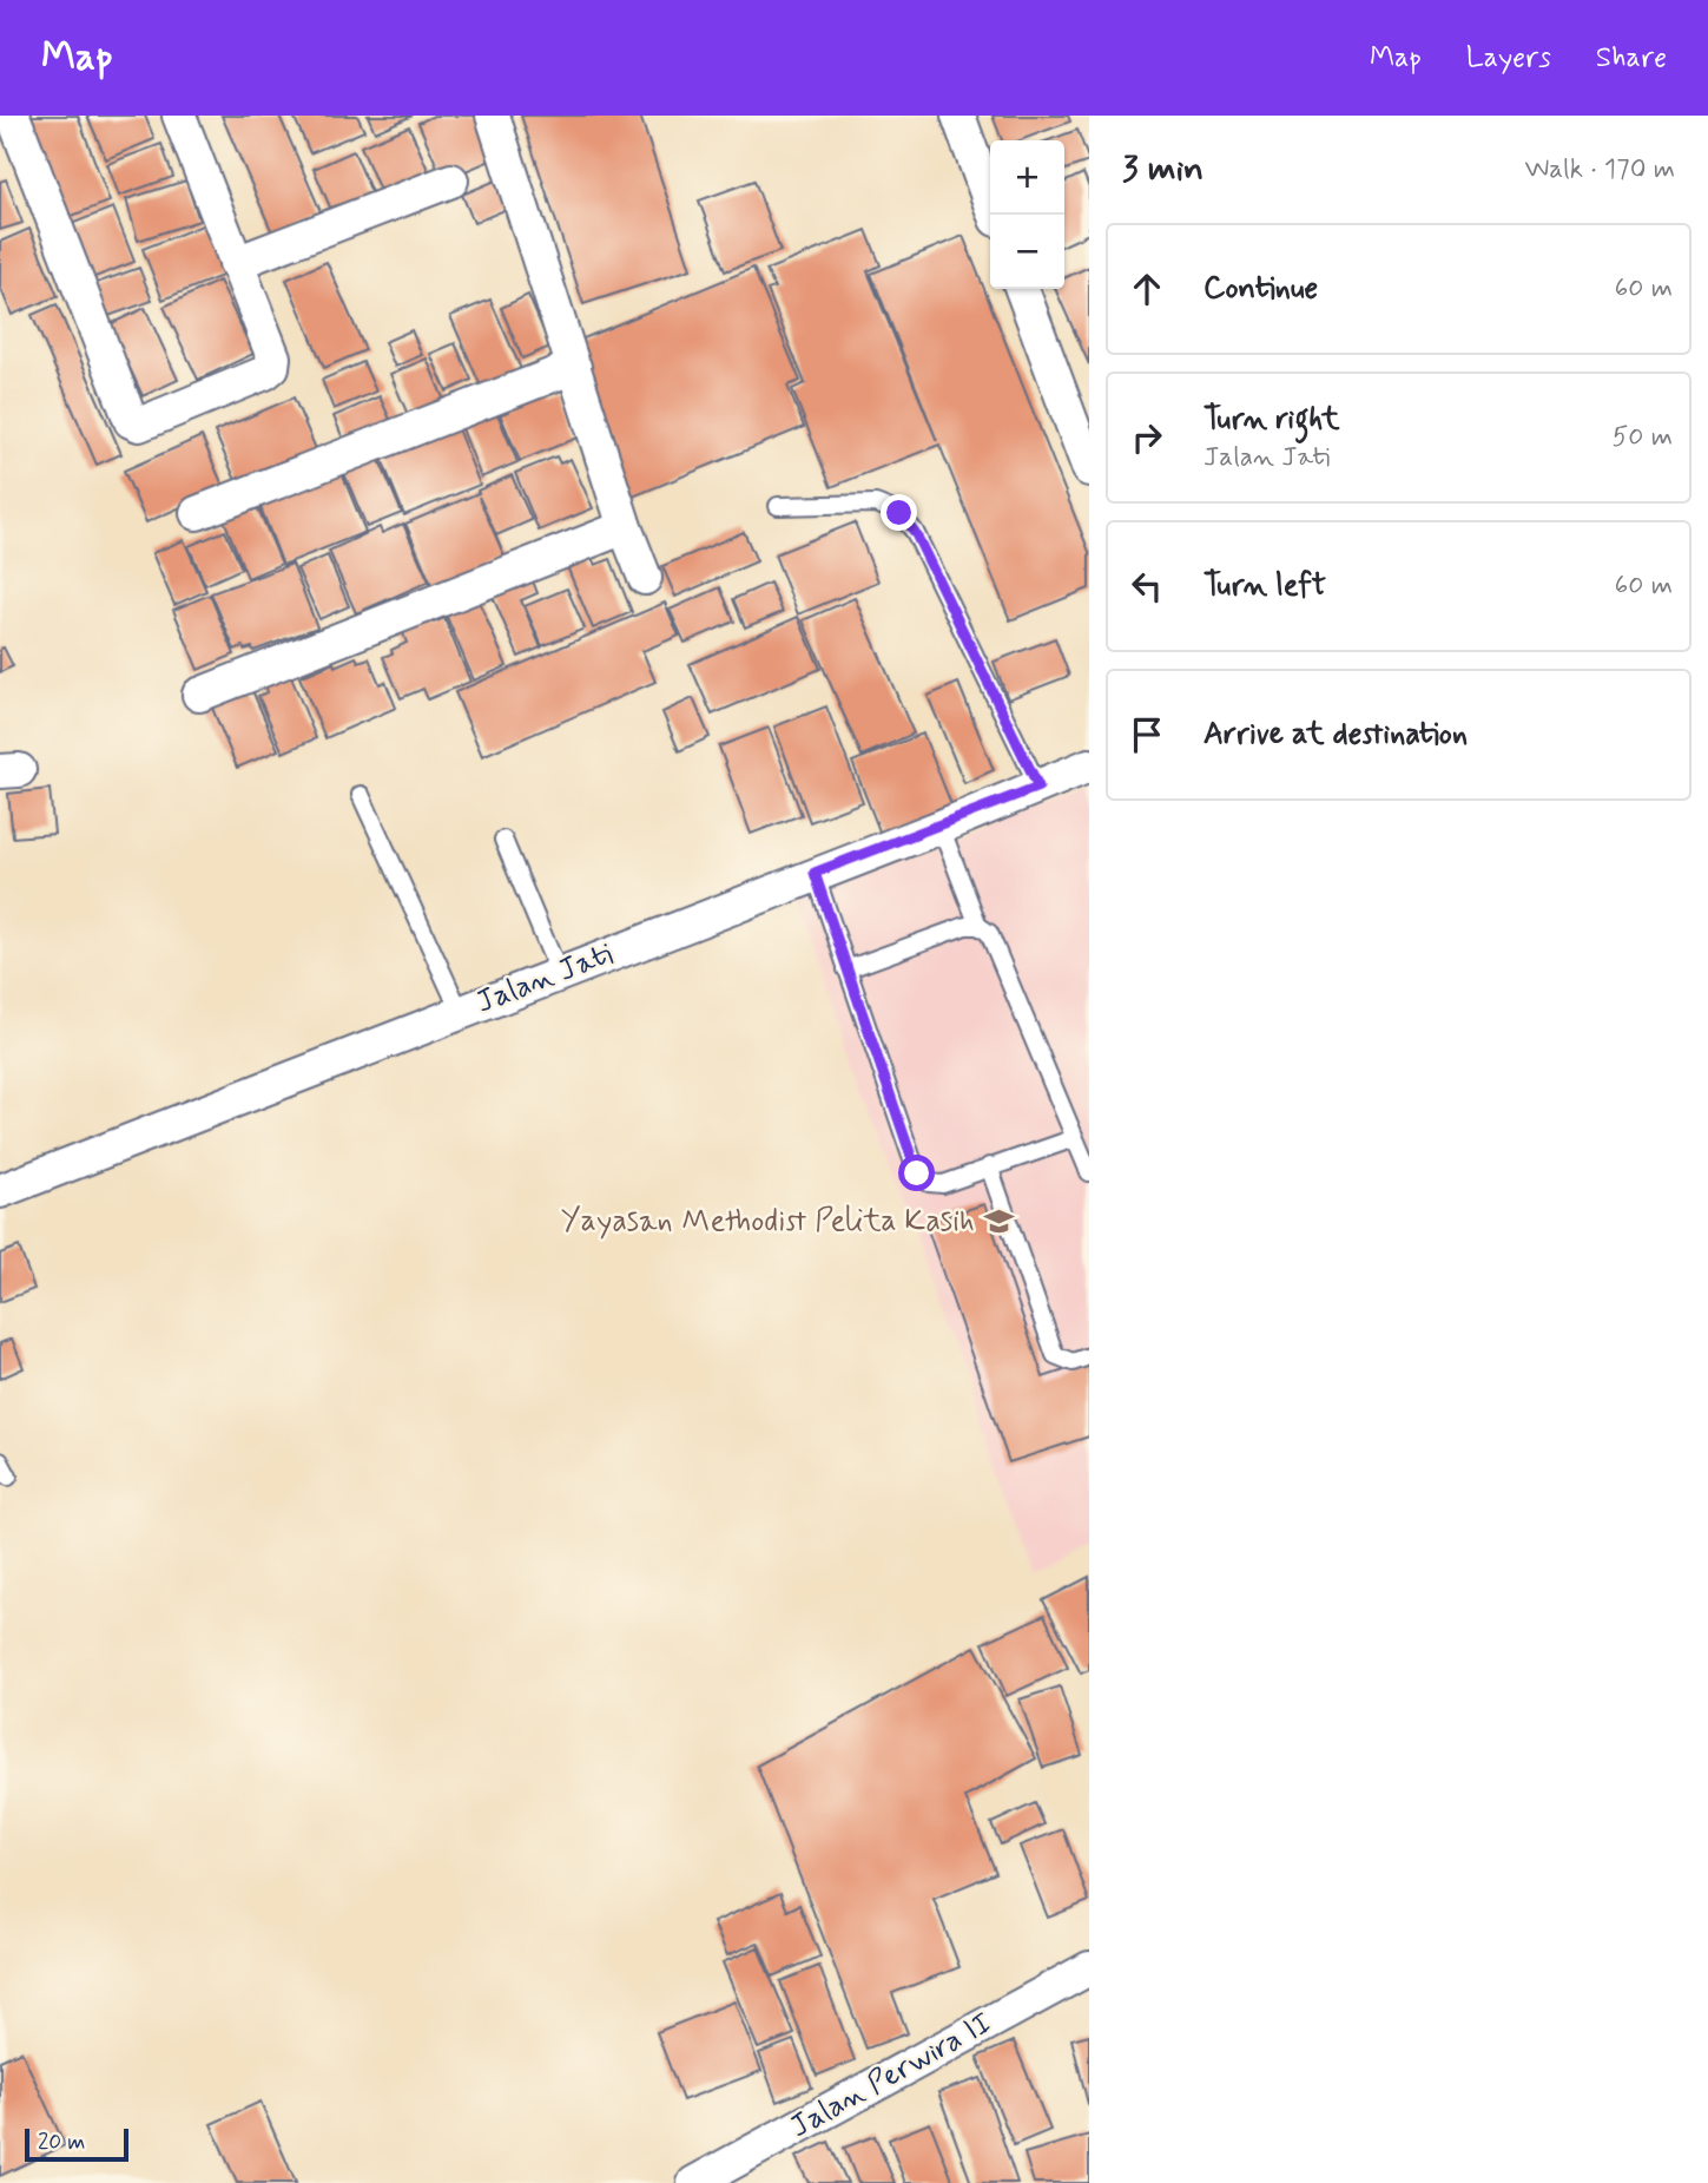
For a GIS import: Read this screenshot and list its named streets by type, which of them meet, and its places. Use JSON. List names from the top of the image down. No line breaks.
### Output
{"streets":{"street":["Jalan Jati","Jalan Perwira II"]},"places":{"school or university":["Yayasan Methodist Pelita Kasih"]},"scale_bar":"20 m","page":{"header":"Map","nav":["Map","Layers","Share"],"heading":["3 min","Walk · 170 m"],"map_buttons":["+","−"],"list":[["Continue","60 m"],["Turn right","Jalan Jati","50 m"],["Turn left","60 m"],"Arrive at destination"],"scale":"20 m"}}
